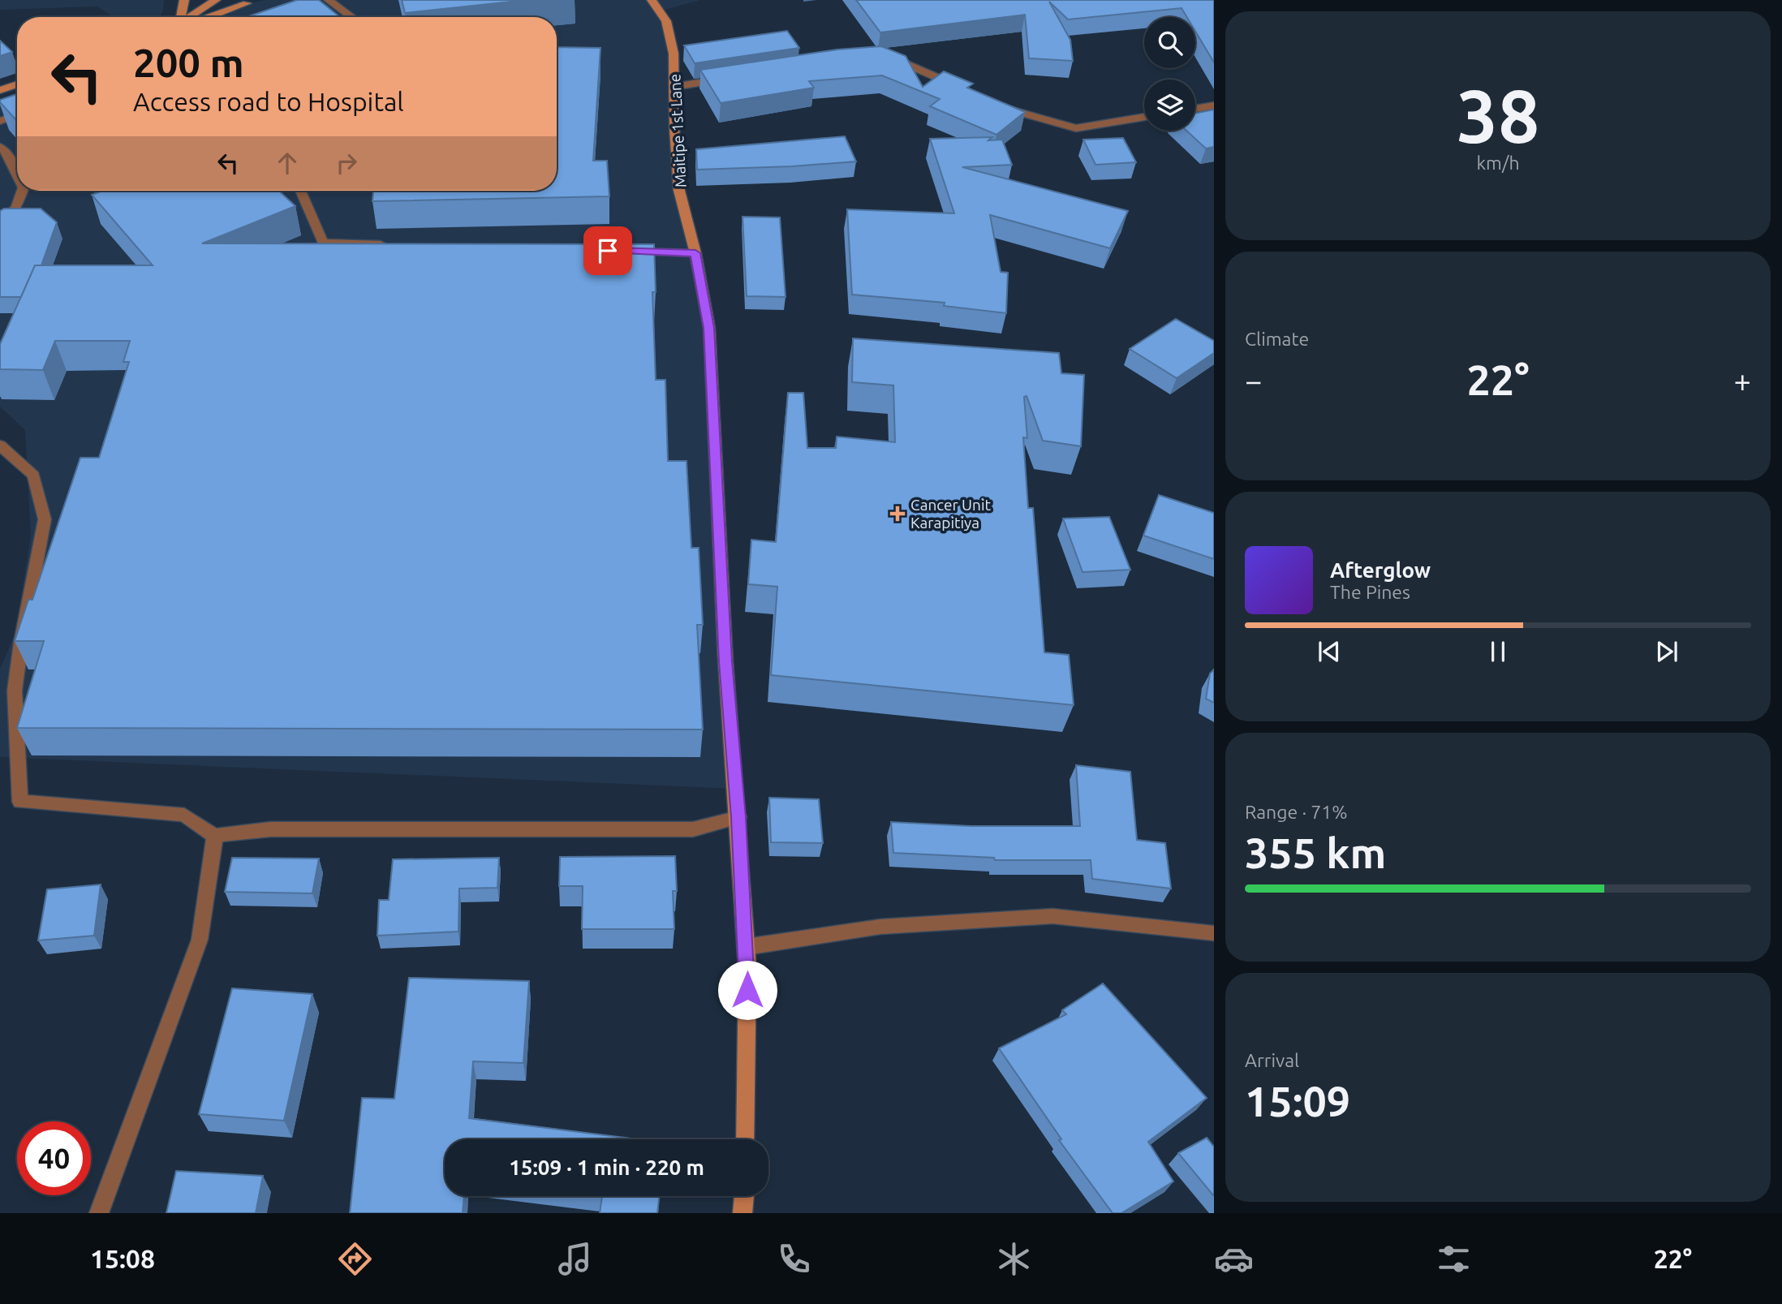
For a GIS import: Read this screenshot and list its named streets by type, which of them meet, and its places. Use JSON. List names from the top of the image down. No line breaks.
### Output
{"streets":{"street":["Maitipe 1st Lane"]},"places":{"health":["Cancer Unit Karapitiya"]},"page":{"tile":[["38","km/h"],"Climate",["Range · 71%","355 km"],["Arrival","15:09"]],"turn":["200 m","Access road to Hospital"],"heat":["−","22°","+"],"song":["Afterglow","The Pines"],"limit":"40","trip":"15:09 · 1 min · 220 m","tabs":["15:08","22°"]}}
